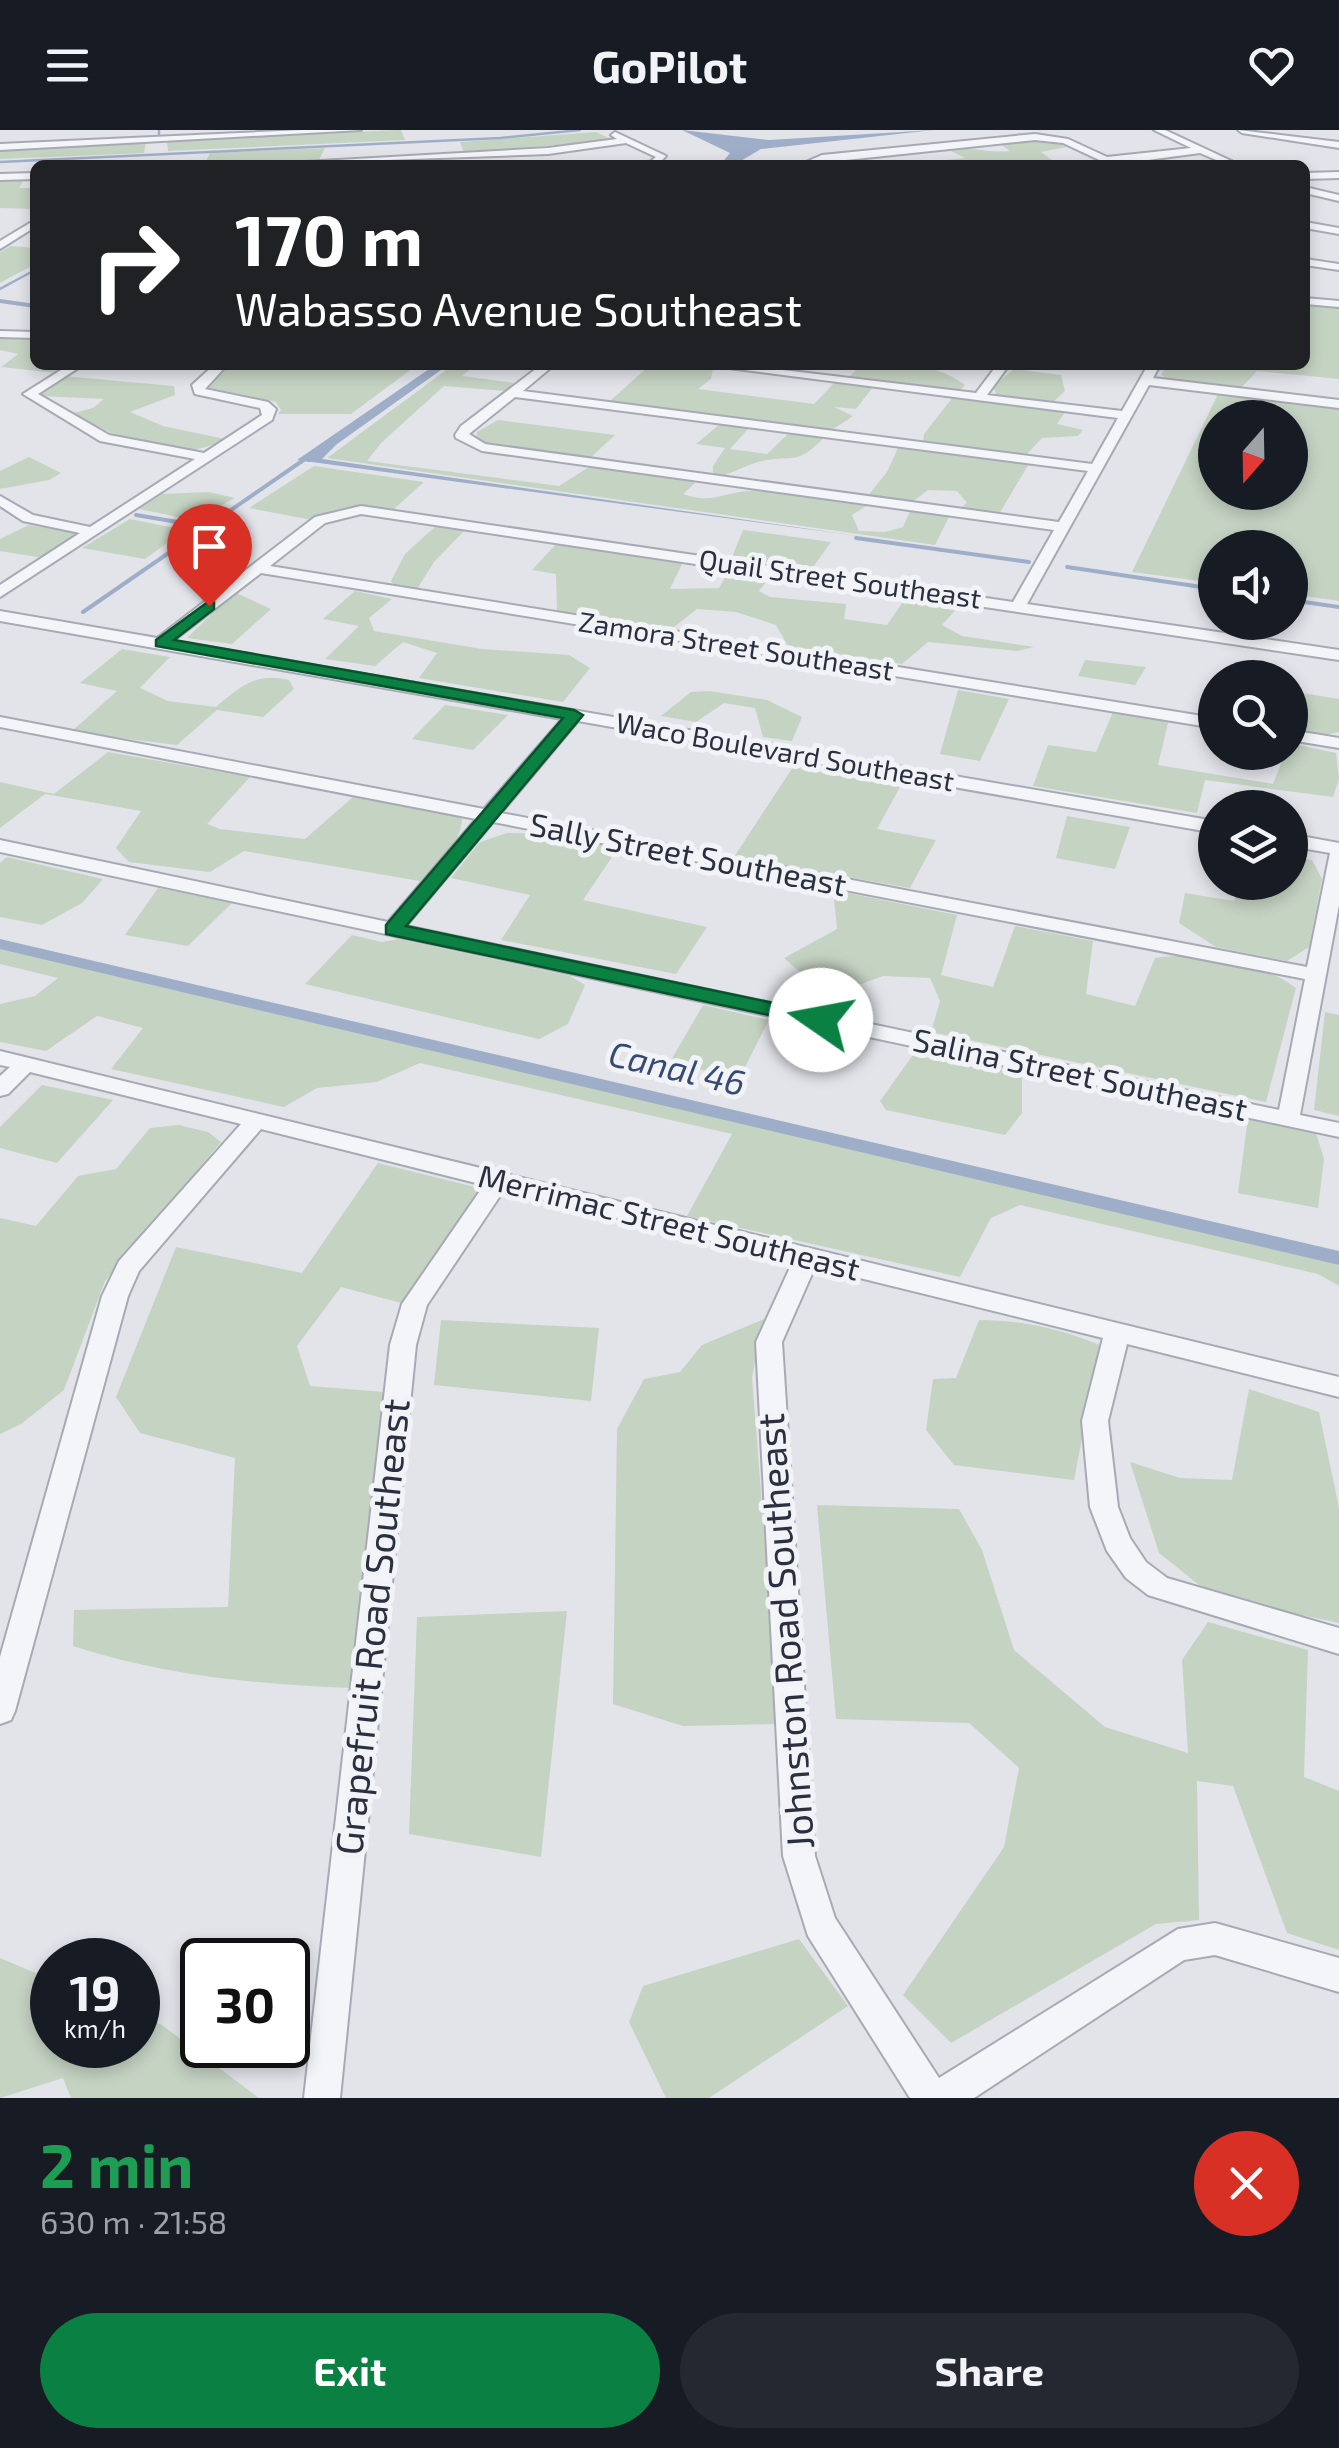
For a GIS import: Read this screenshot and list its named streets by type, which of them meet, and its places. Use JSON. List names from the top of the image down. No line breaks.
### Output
{"streets":{"street":["Quail Street Southeast","Zamora Street Southeast","Waco Boulevard Southeast","Sally Street Southeast","Salina Street Southeast","Merrimac Street Southeast","Grapefruit Road Southeast","Johnston Road Southeast"]},"crossings":[["Quail Street Southeast","Zamora Street Southeast"],["Merrimac Street Southeast","Grapefruit Road Southeast"],["Merrimac Street Southeast","Johnston Road Southeast"]],"water":["Canal 46"],"north":"bottom","page":{"header":"GoPilot","turn":["170 m","Wabasso Avenue Southeast"],"speed":"19 km/h","limit":"30","heading":["2 min","630 m · 21:58"],"buttons":["Exit","Share"]}}
